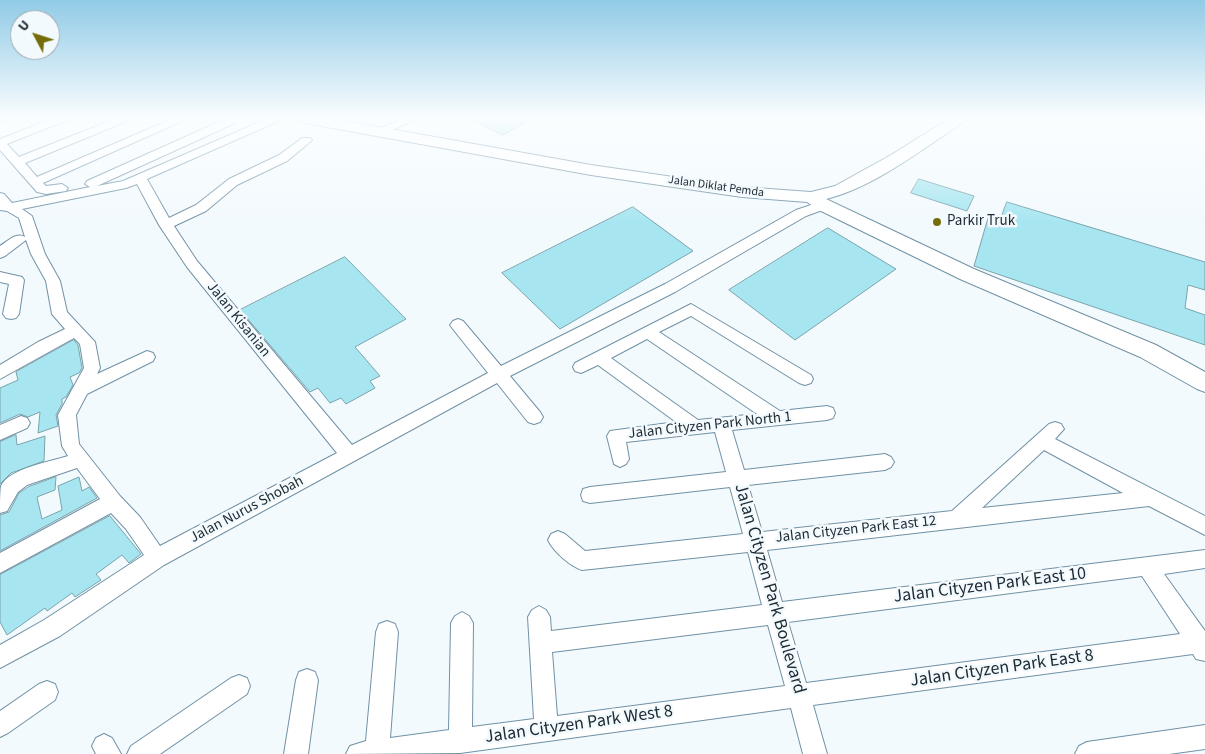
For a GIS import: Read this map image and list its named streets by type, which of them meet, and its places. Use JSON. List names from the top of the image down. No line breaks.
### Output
{"streets":{"street":["Jalan Diklat Pemda","Jalan Kisanian","Jalan Cityzen Park North 1","Jalan Nurus Shobah","Jalan Cityzen Park East 12","Jalan Cityzen Park East 10","Jalan Cityzen Park Boulevard","Jalan Cityzen Park East 8","Jalan Cityzen Park West 8"]},"crossings":[["Jalan Diklat Pemda","Jalan Nurus Shobah"],["Jalan Kisanian","Jalan Nurus Shobah"],["Jalan Cityzen Park North 1","Jalan Cityzen Park Boulevard"],["Jalan Cityzen Park East 12","Jalan Cityzen Park Boulevard"],["Jalan Cityzen Park East 10","Jalan Cityzen Park Boulevard"],["Jalan Cityzen Park Boulevard","Jalan Cityzen Park East 8"],["Jalan Cityzen Park Boulevard","Jalan Cityzen Park West 8"],["Jalan Cityzen Park East 8","Jalan Cityzen Park West 8"]],"places":["Parkir Truk"],"north":"top left"}
